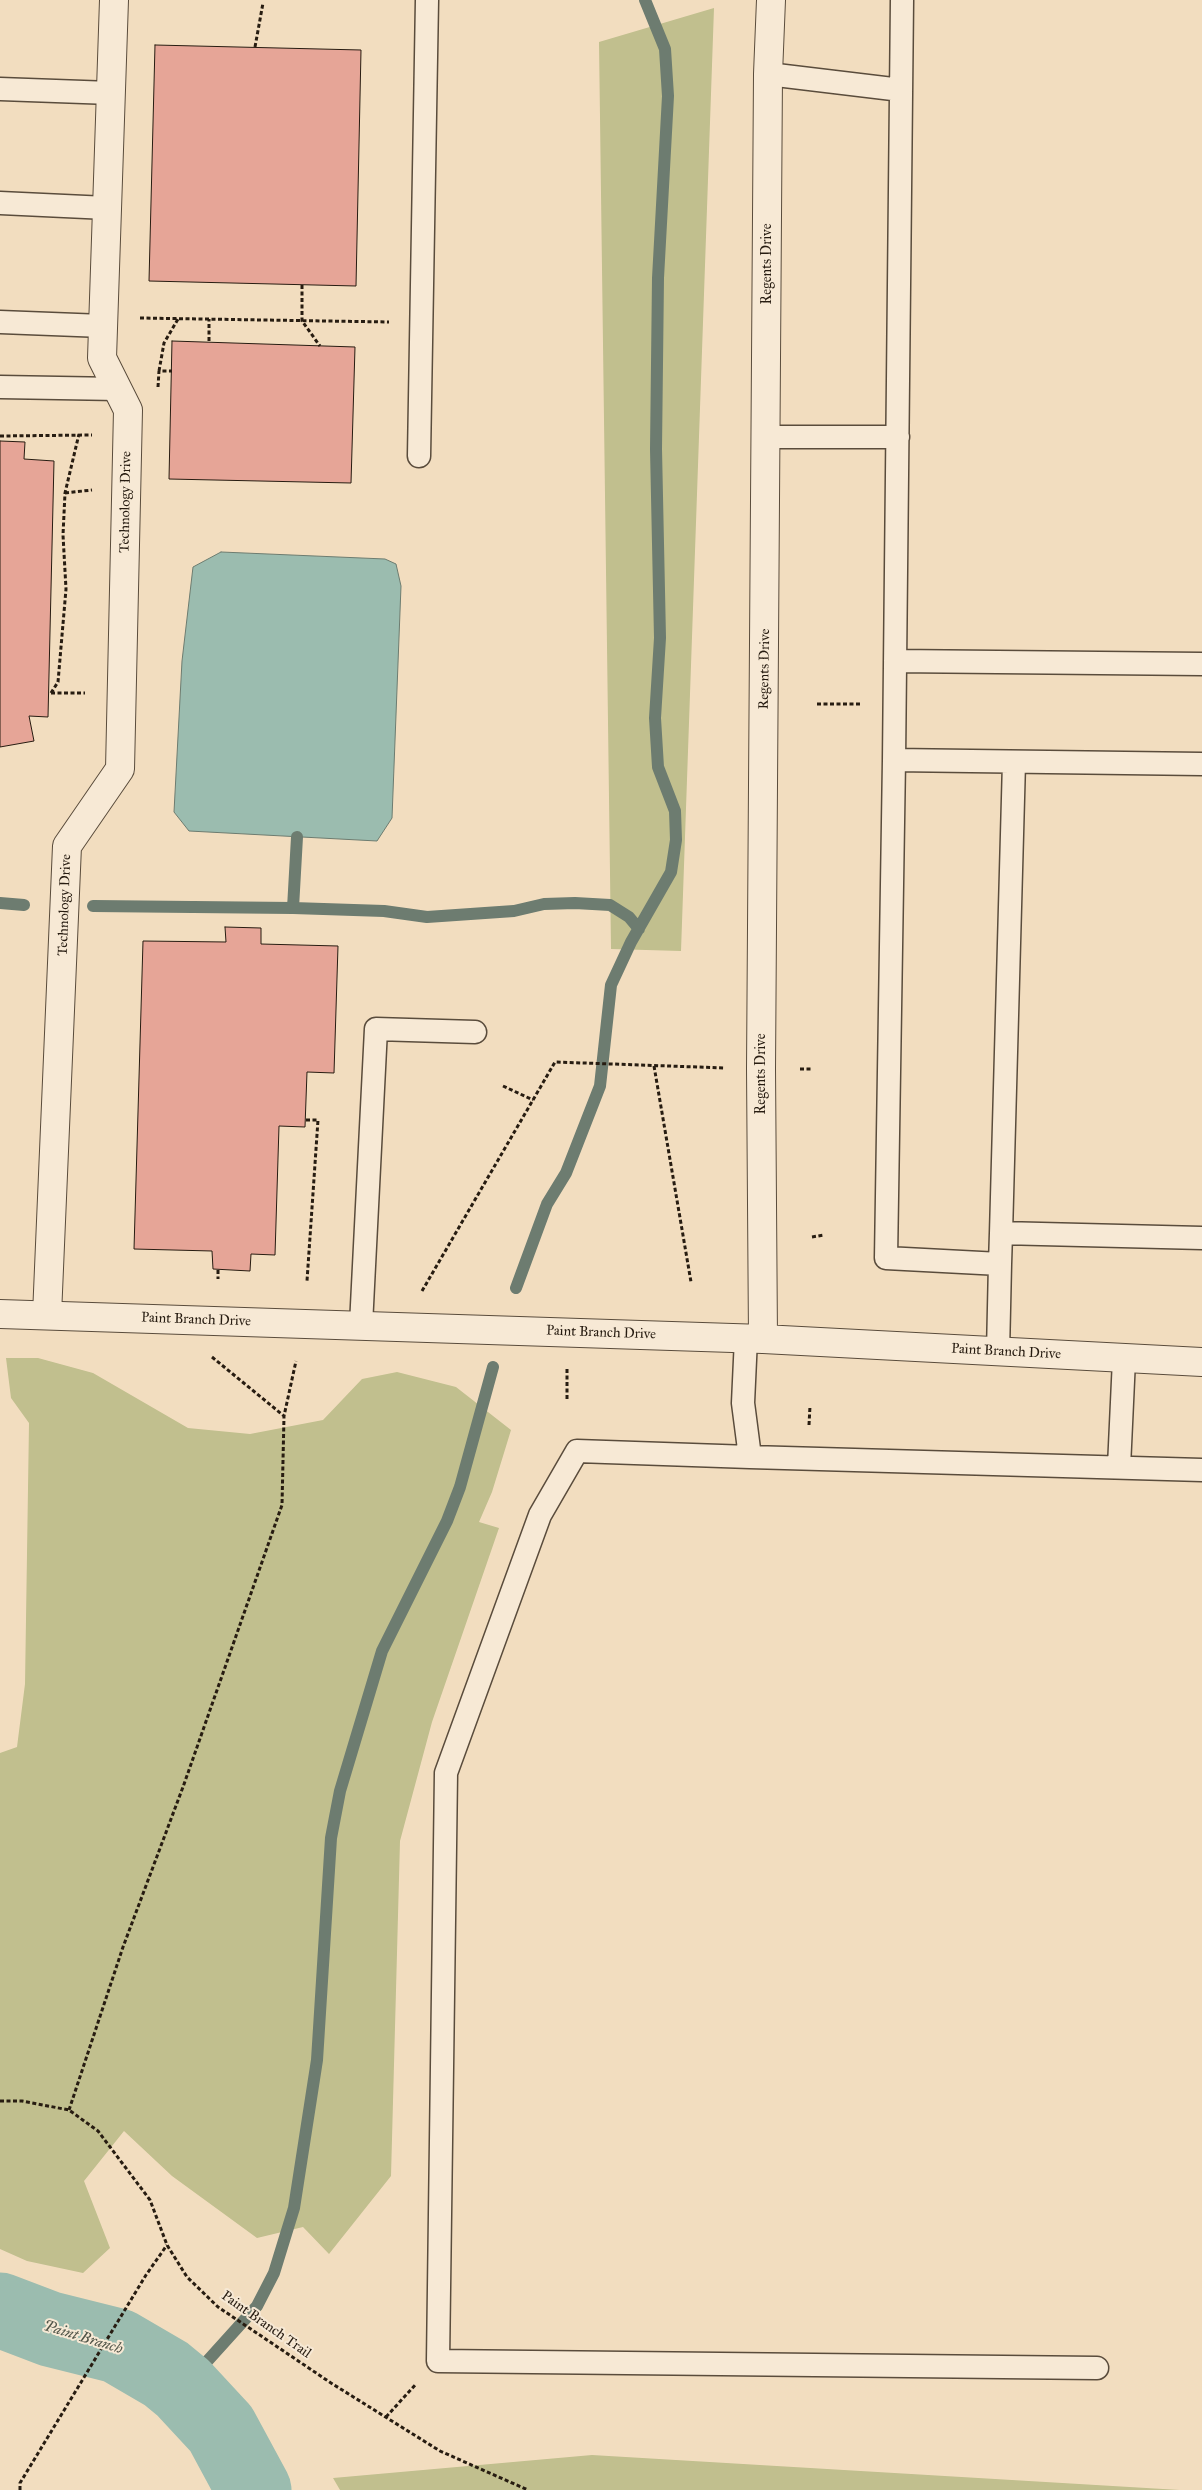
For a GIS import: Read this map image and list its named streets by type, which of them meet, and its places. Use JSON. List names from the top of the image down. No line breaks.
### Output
{"streets":{"street":["Regents Drive","Technology Drive","Paint Branch Drive"],"path":["Paint Branch Trail"]},"crossings":[["Regents Drive","Paint Branch Drive"],["Technology Drive","Paint Branch Drive"]],"water":["Paint Branch"]}
